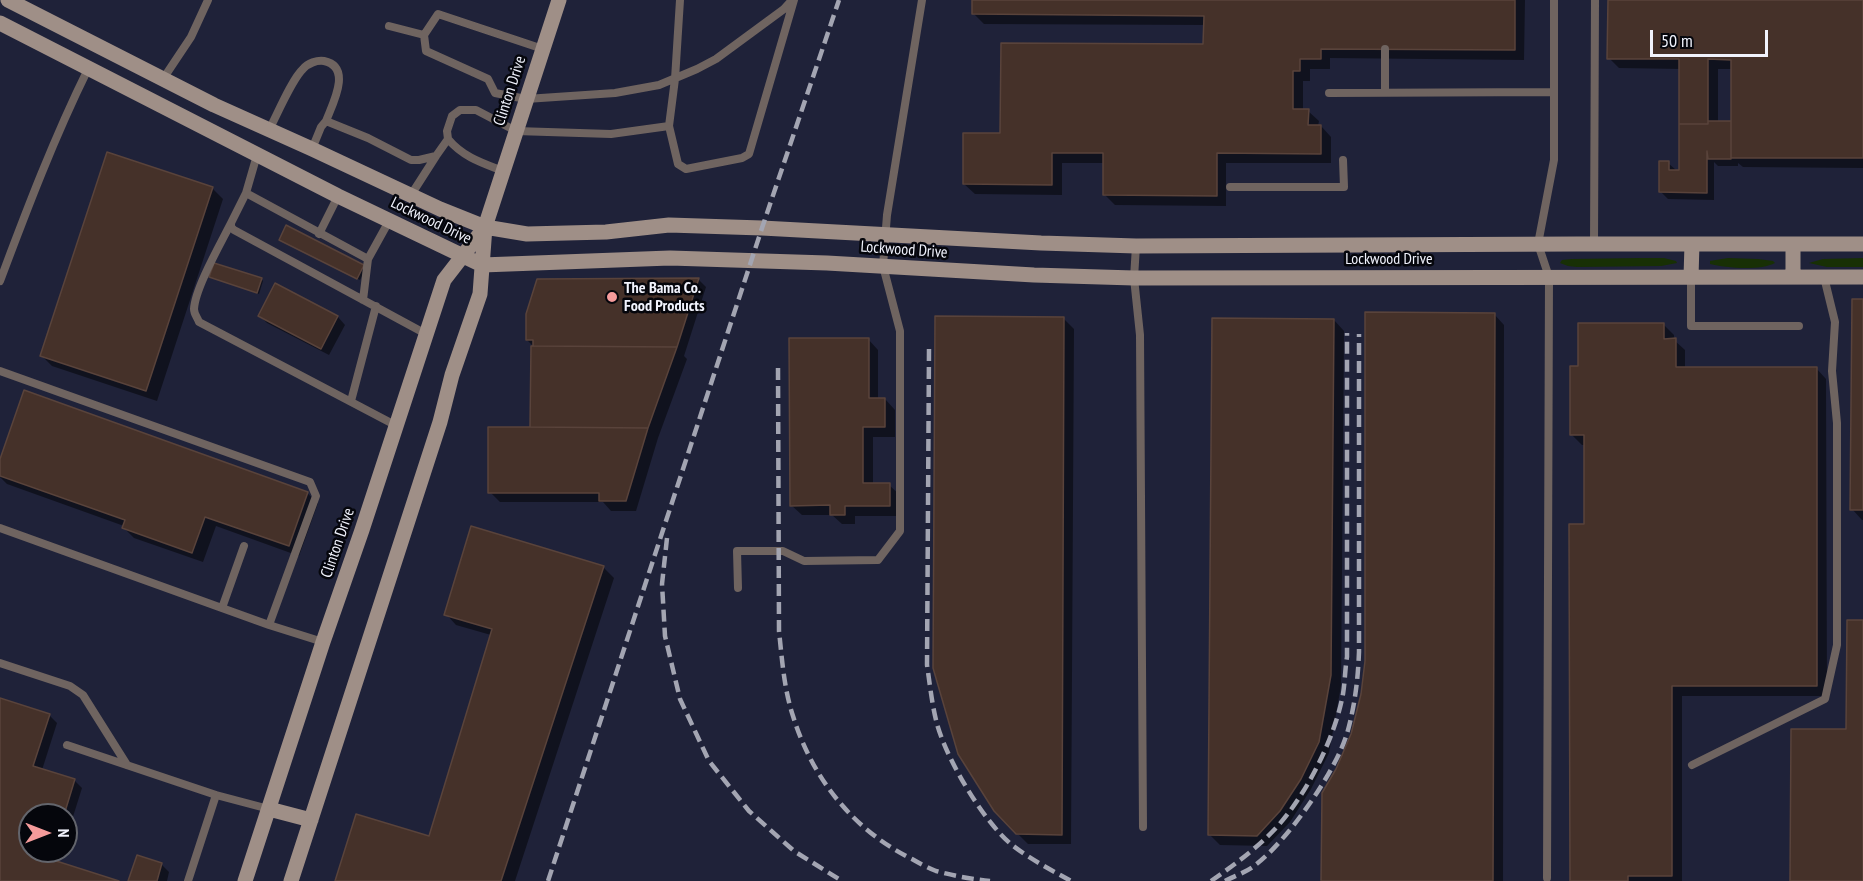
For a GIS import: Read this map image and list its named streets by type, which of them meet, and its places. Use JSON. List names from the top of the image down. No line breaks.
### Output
{"streets":{"main road":["Clinton Drive","Lockwood Drive"]},"crossings":[["Clinton Drive","Lockwood Drive"]],"places":["The Bama Co. Food Products"],"scale_bar":"50 m","north":"right"}
